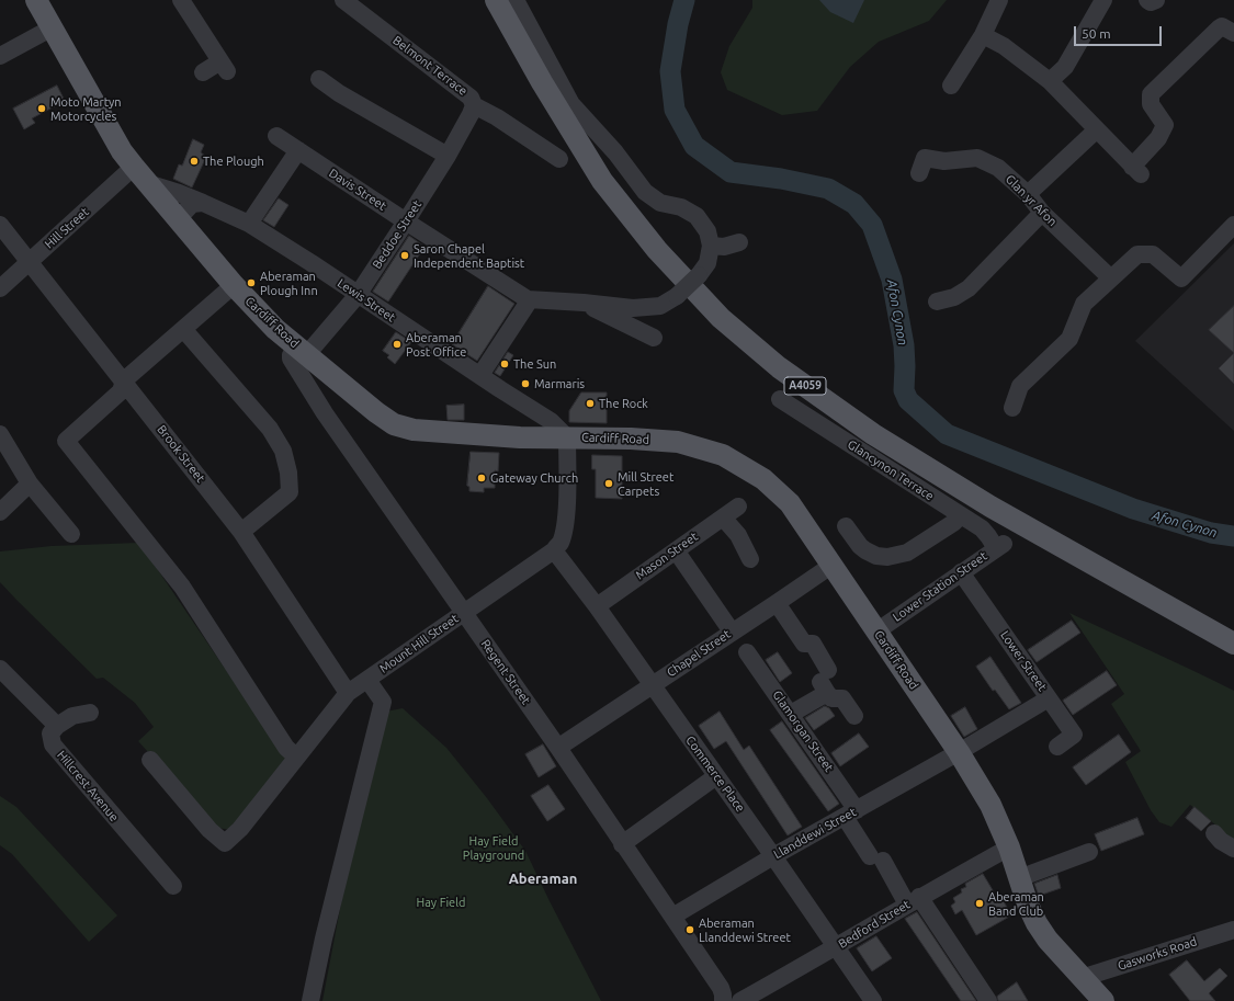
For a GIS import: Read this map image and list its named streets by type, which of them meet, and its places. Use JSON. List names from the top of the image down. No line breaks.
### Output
{"streets":{"main road":["Cardiff Road","A4059"],"street":["Belmont Terrace","Davis Street","Glan yr Afon","Hill Street","Beddoe Street","Lewis Street","Brook Street","Glancynon Terrace","Mason Street","Lower Station Street","Mount Hill Street","Chapel Street","Lower Street","Regent Street","Glamorgan Street","Commerce Place","Hillcrest Avenue","Llanddewi Street","Bedford Street","Gasworks Road"]},"crossings":[["Belmont Terrace","Beddoe Street"],["Davis Street","Beddoe Street"],["Hill Street","Lewis Street"],["Hill Street","Cardiff Road"],["Hill Street","Brook Street"],["Beddoe Street","Lewis Street"],["Beddoe Street","Cardiff Road"],["Beddoe Street","Regent Street"],["Lewis Street","Cardiff Road"],["Cardiff Road","Lower Station Street"],["Cardiff Road","Chapel Street"],["Cardiff Road","Regent Street"],["Cardiff Road","Llanddewi Street"],["Cardiff Road","Bedford Street"],["Cardiff Road","Gasworks Road"],["Brook Street","Mount Hill Street"],["Glancynon Terrace","Lower Station Street"],["Mason Street","Commerce Place"],["Lower Station Street","Lower Street"],["Mount Hill Street","Regent Street"],["Mount Hill Street","Commerce Place"],["Chapel Street","Commerce Place"],["Lower Street","Llanddewi Street"],["Regent Street","Llanddewi Street"],["Glamorgan Street","Llanddewi Street"],["Glamorgan Street","Bedford Street"],["Commerce Place","Llanddewi Street"],["Commerce Place","Bedford Street"]],"districts":["Aberaman"],"water":["Afon Cynon"],"parks":["Hay Field Playground","Hay Field"],"places":["Moto Martyn Motorcycles","The Plough","Saron Chapel Independent Baptist","Aberaman Plough Inn","Aberaman Post Office","The Sun","Marmaris","The Rock","Gateway Church","Mill Street Carpets","Aberaman Band Club","Aberaman Llanddewi Street"],"scale_bar":"50 m"}
